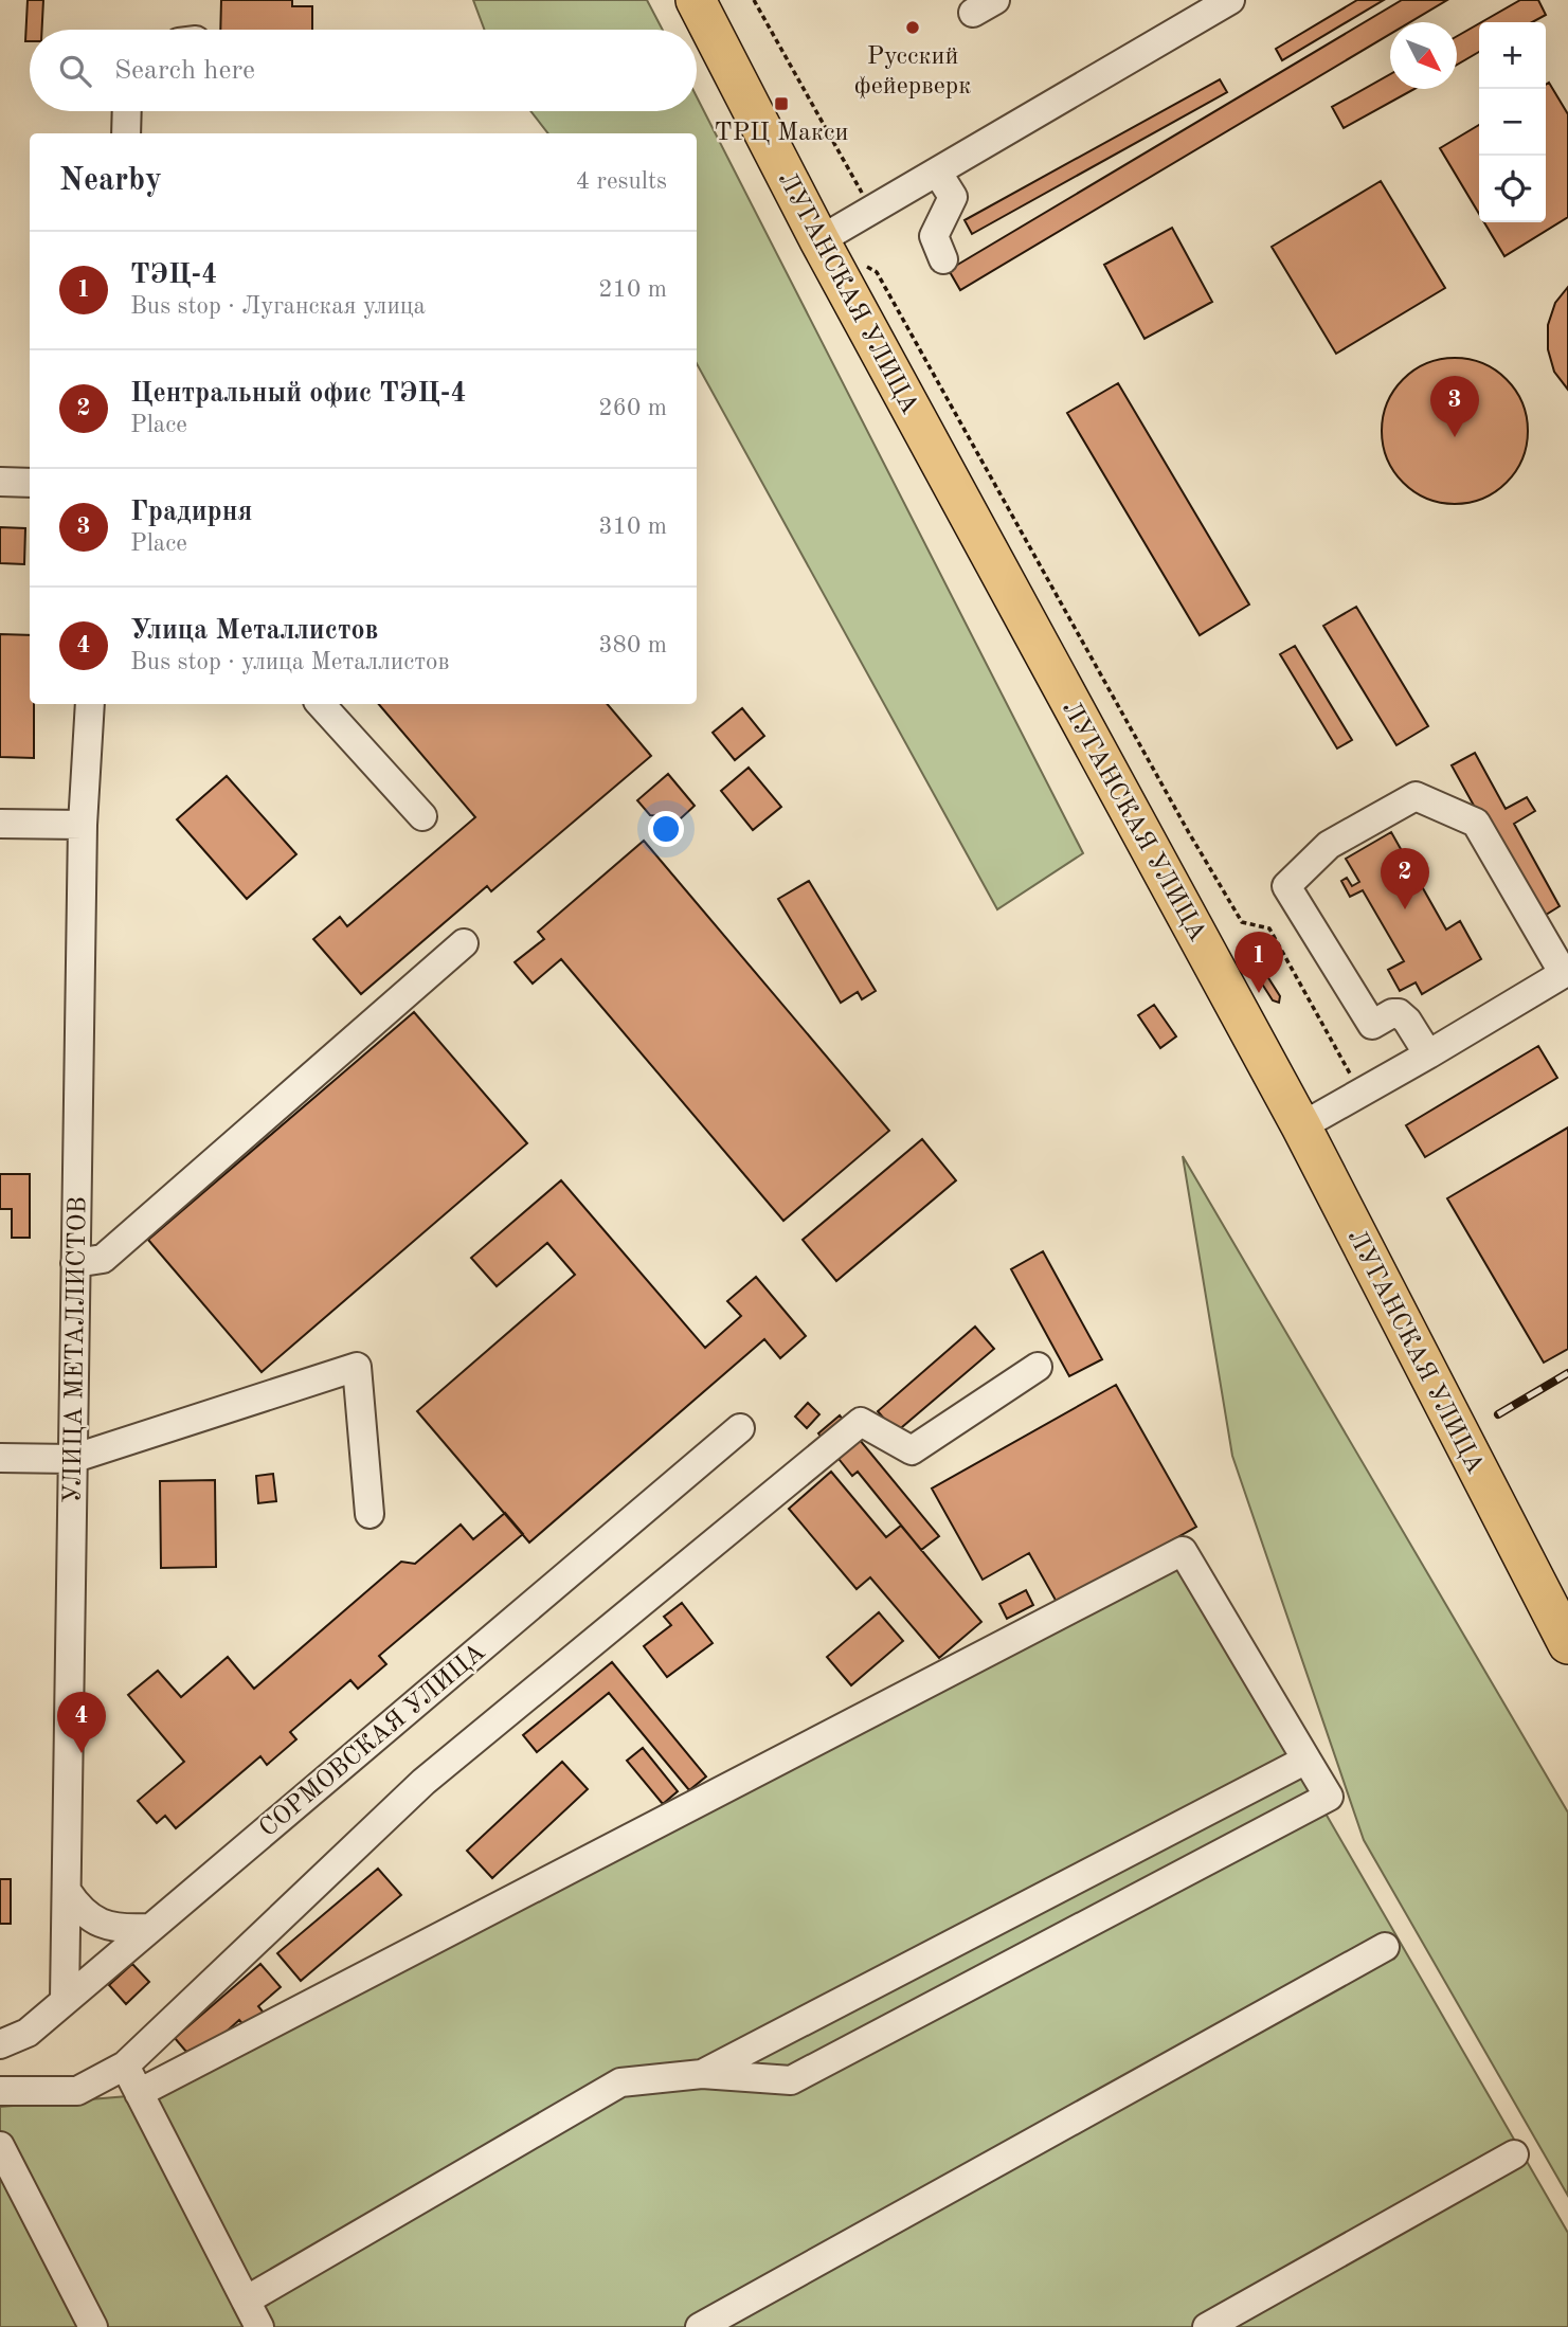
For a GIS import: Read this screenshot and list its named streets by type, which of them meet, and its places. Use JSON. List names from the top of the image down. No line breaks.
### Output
{"streets":{"highway":["ЛУГАНСКАЯ УЛИЦА"],"street":["УЛИЦА МЕТАЛЛИСТОВ","СОРМОВСКАЯ УЛИЦА"]},"crossings":[["УЛИЦА МЕТАЛЛИСТОВ","СОРМОВСКАЯ УЛИЦА"]],"places":{"other":["Русский фейерверк"],"transit":["ТРЦ Макси"]},"north":"bottom right","page":{"map_buttons":["+","−"],"search":"Search here","heading":["Nearby","4 results"],"list":[{"mark":"1","name":"ТЭЦ-4","note":"Bus stop · Луганская улица","value":"210 m"},{"mark":"2","name":"Центральный офис ТЭЦ-4","note":"Place","value":"260 m"},{"mark":"3","name":"Градирня","note":"Place","value":"310 m"},{"mark":"4","name":"Улица Металлистов","note":"Bus stop · улица Металлистов","value":"380 m"}],"pins":["3","2","1","4"]}}
